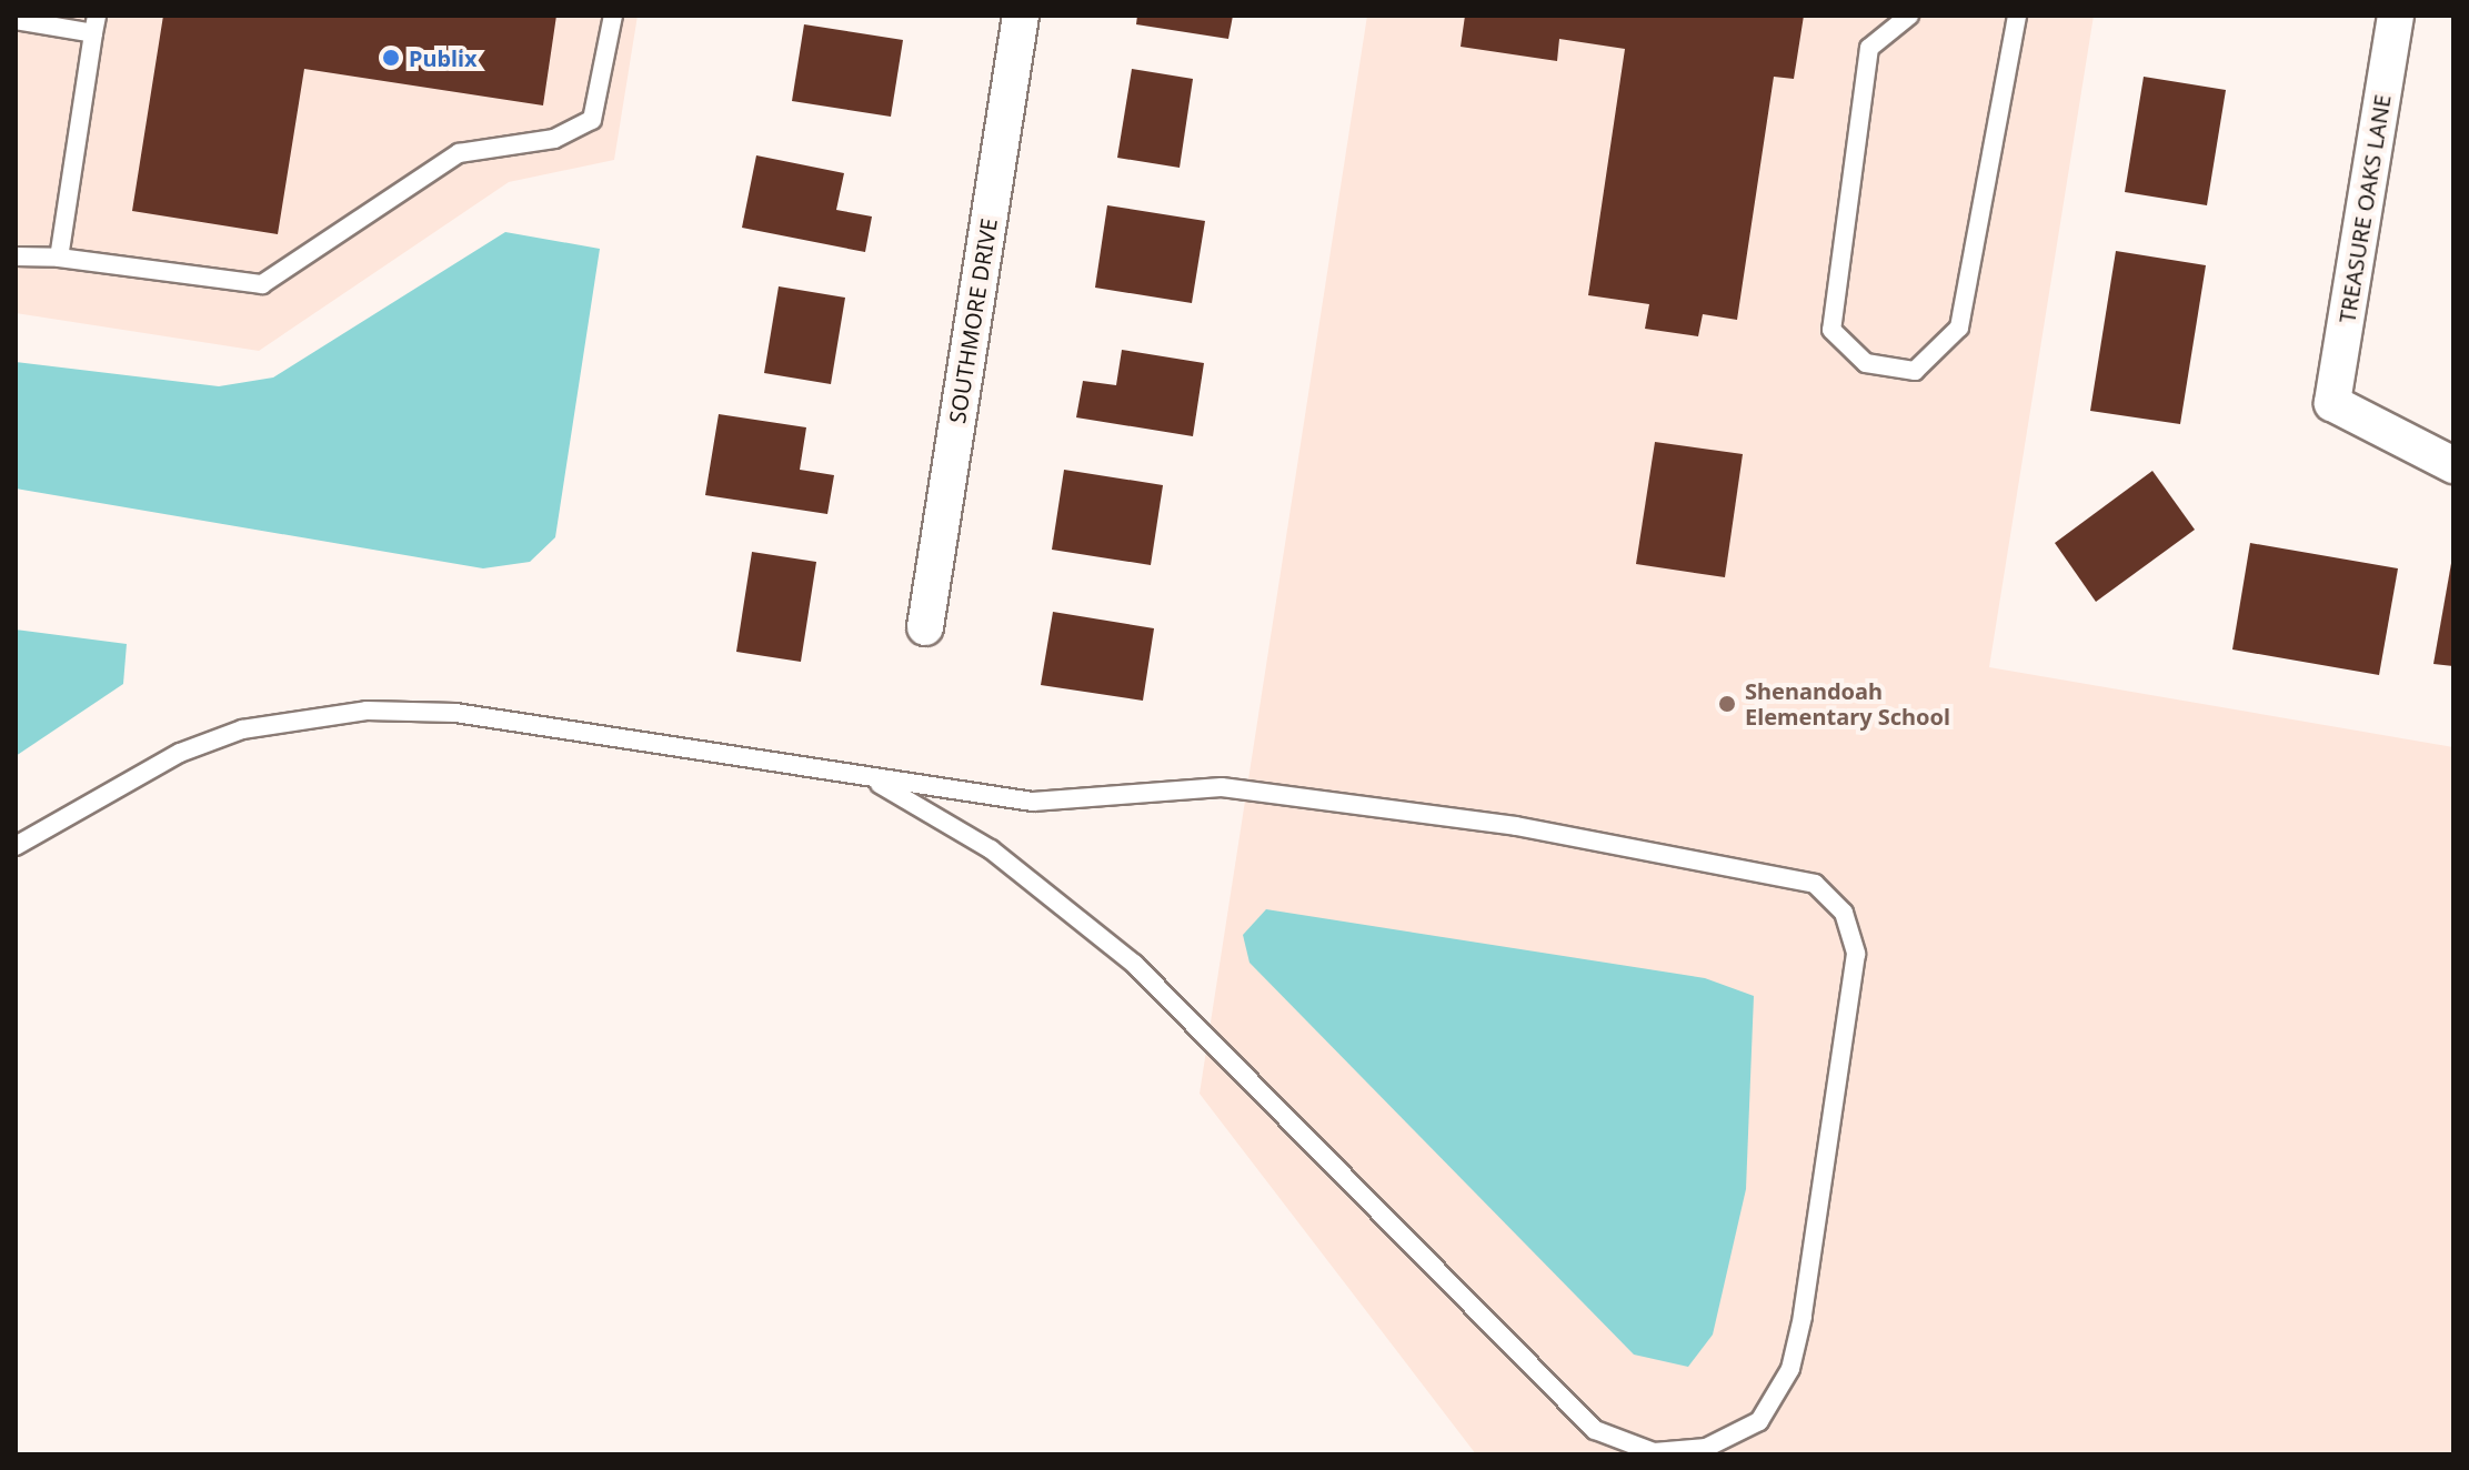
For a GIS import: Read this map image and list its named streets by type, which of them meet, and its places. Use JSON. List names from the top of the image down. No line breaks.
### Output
{"streets":{"street":["TREASURE OAKS LANE","SOUTHMORE DRIVE"]},"places":["Publix","Shenandoah Elementary School"]}
